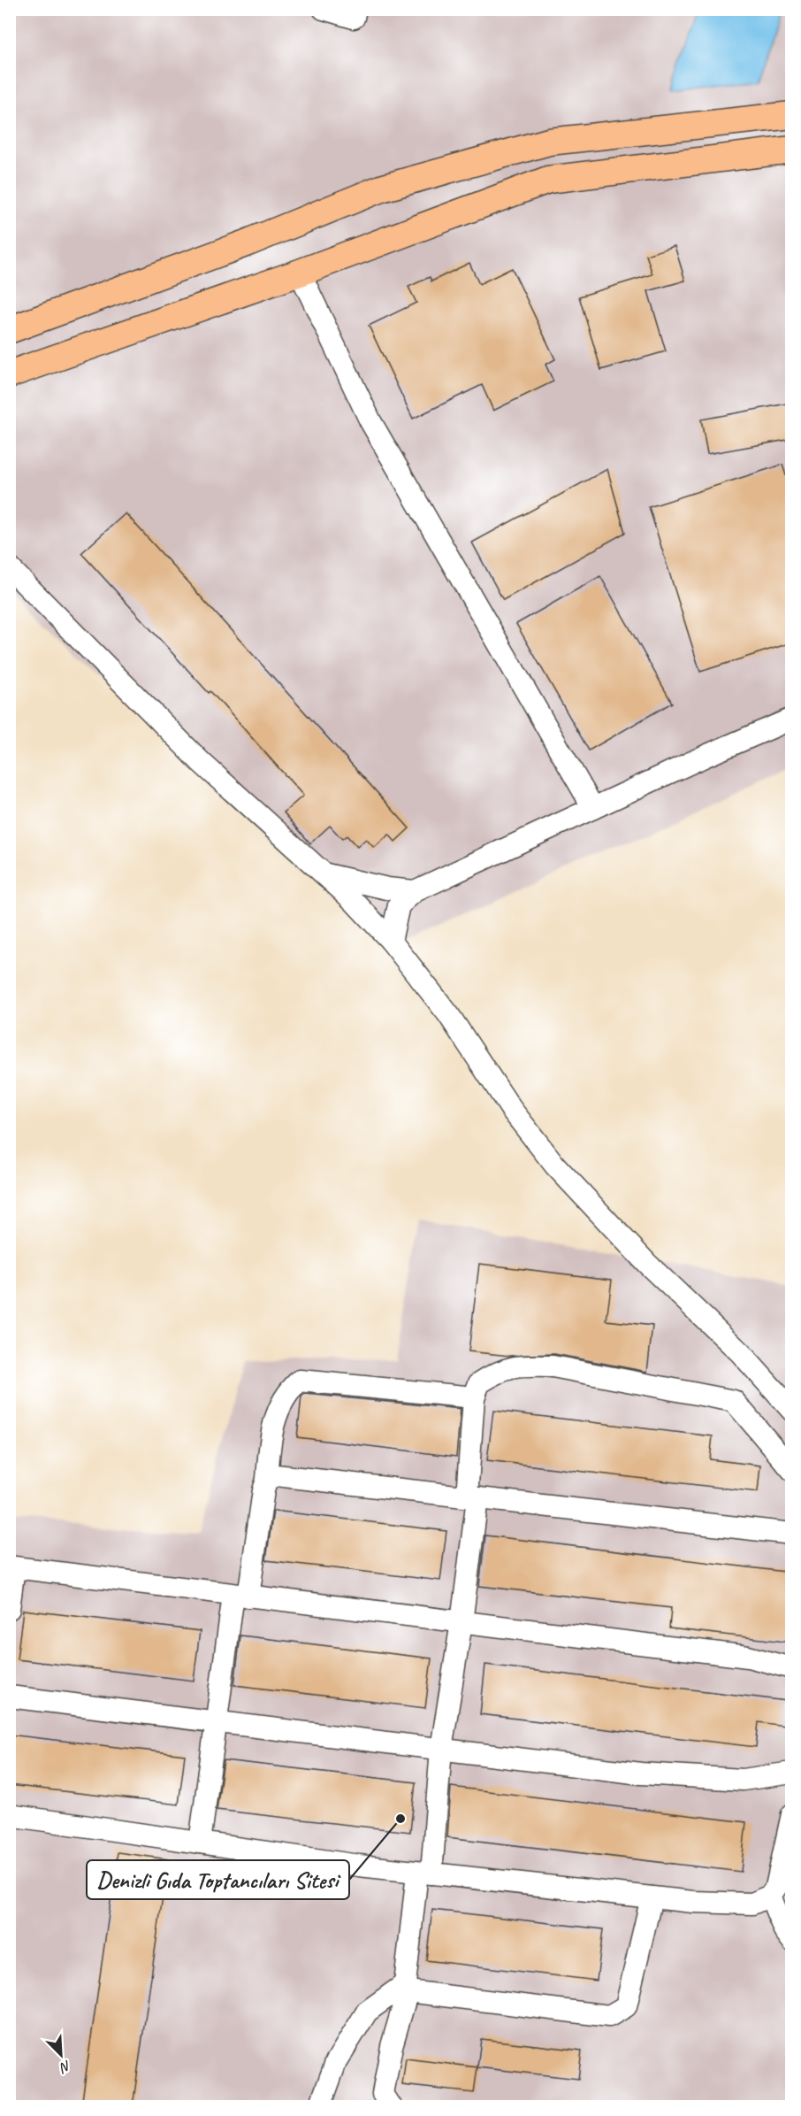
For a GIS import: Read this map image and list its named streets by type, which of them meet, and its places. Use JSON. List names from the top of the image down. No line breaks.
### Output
{"places":["Denizli Gıda Toptancıları Sitesi"],"north":"bottom right"}
